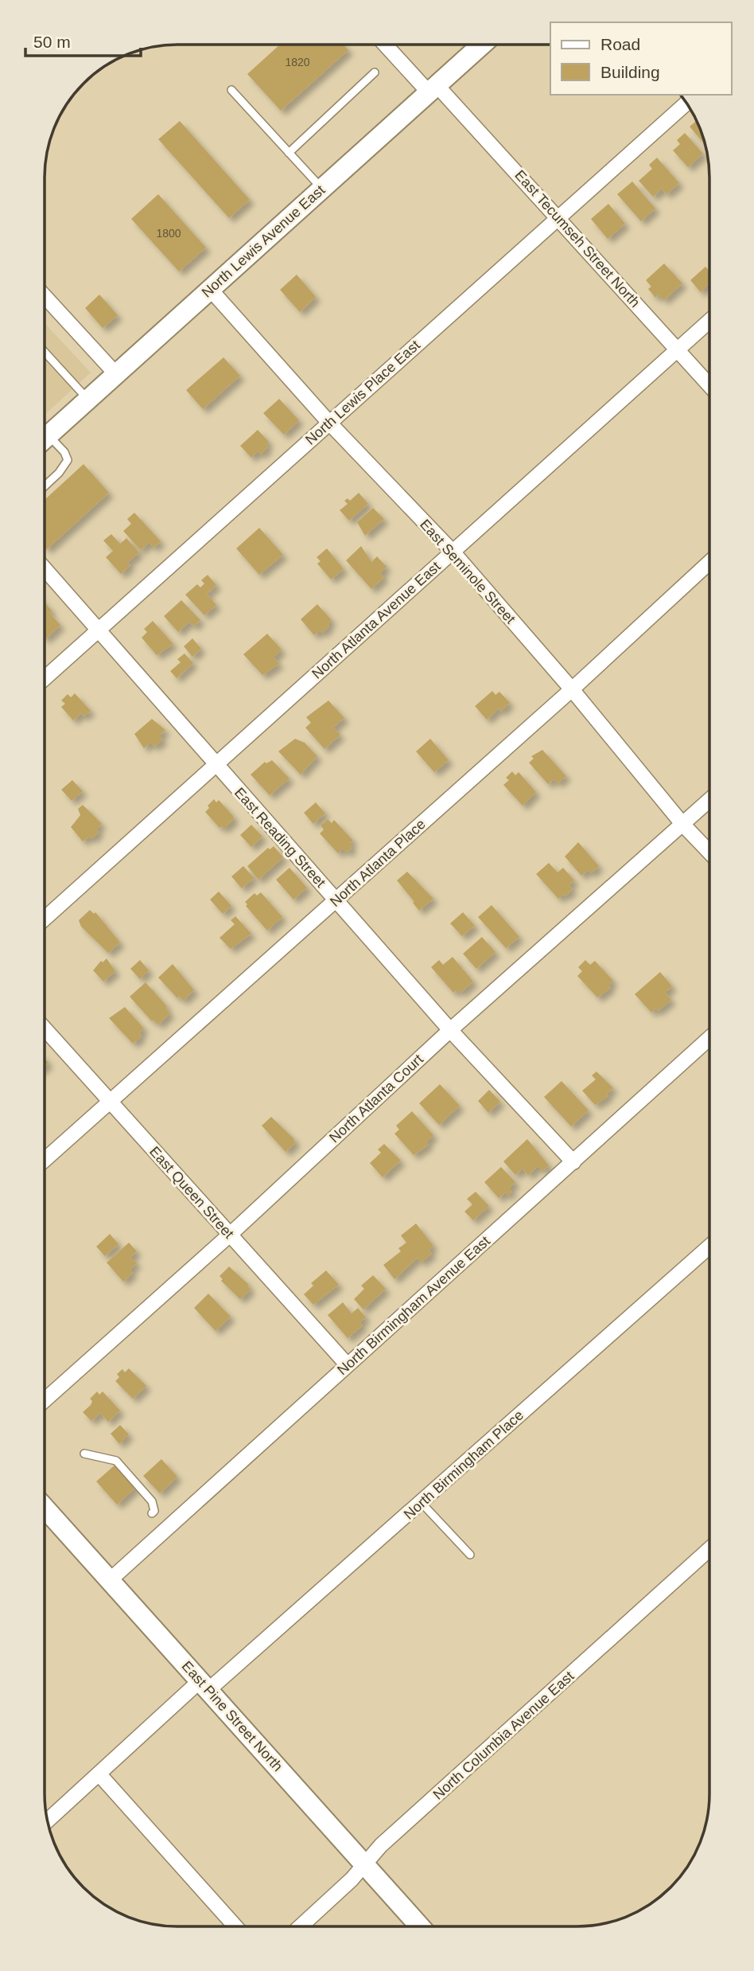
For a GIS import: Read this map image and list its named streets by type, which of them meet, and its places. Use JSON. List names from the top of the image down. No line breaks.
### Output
{"streets":{"main road":["North Lewis Avenue East","East Pine Street North"],"street":["East Tecumseh Street North","North Lewis Place East","East Seminole Street","North Atlanta Avenue East","East Reading Street","North Atlanta Place","North Atlanta Court","East Queen Street","North Birmingham Avenue East","North Birmingham Place","North Columbia Avenue East"]},"crossings":[["East Tecumseh Street North","North Lewis Avenue East"],["East Tecumseh Street North","North Lewis Place East"],["East Tecumseh Street North","North Atlanta Avenue East"],["North Lewis Avenue East","East Seminole Street"],["North Lewis Place East","East Seminole Street"],["North Lewis Place East","East Reading Street"],["East Seminole Street","North Atlanta Avenue East"],["East Seminole Street","North Atlanta Place"],["East Seminole Street","North Atlanta Court"],["North Atlanta Avenue East","East Reading Street"],["East Reading Street","North Atlanta Place"],["East Reading Street","North Atlanta Court"],["East Reading Street","North Birmingham Avenue East"],["North Atlanta Place","East Queen Street"],["North Atlanta Court","East Queen Street"],["East Queen Street","North Birmingham Avenue East"],["North Birmingham Avenue East","East Pine Street North"],["North Birmingham Place","East Pine Street North"],["East Pine Street North","North Columbia Avenue East"]],"house_numbers":["1820","1800"],"legend":["Road","Building"],"scale_bar":"50 m"}
